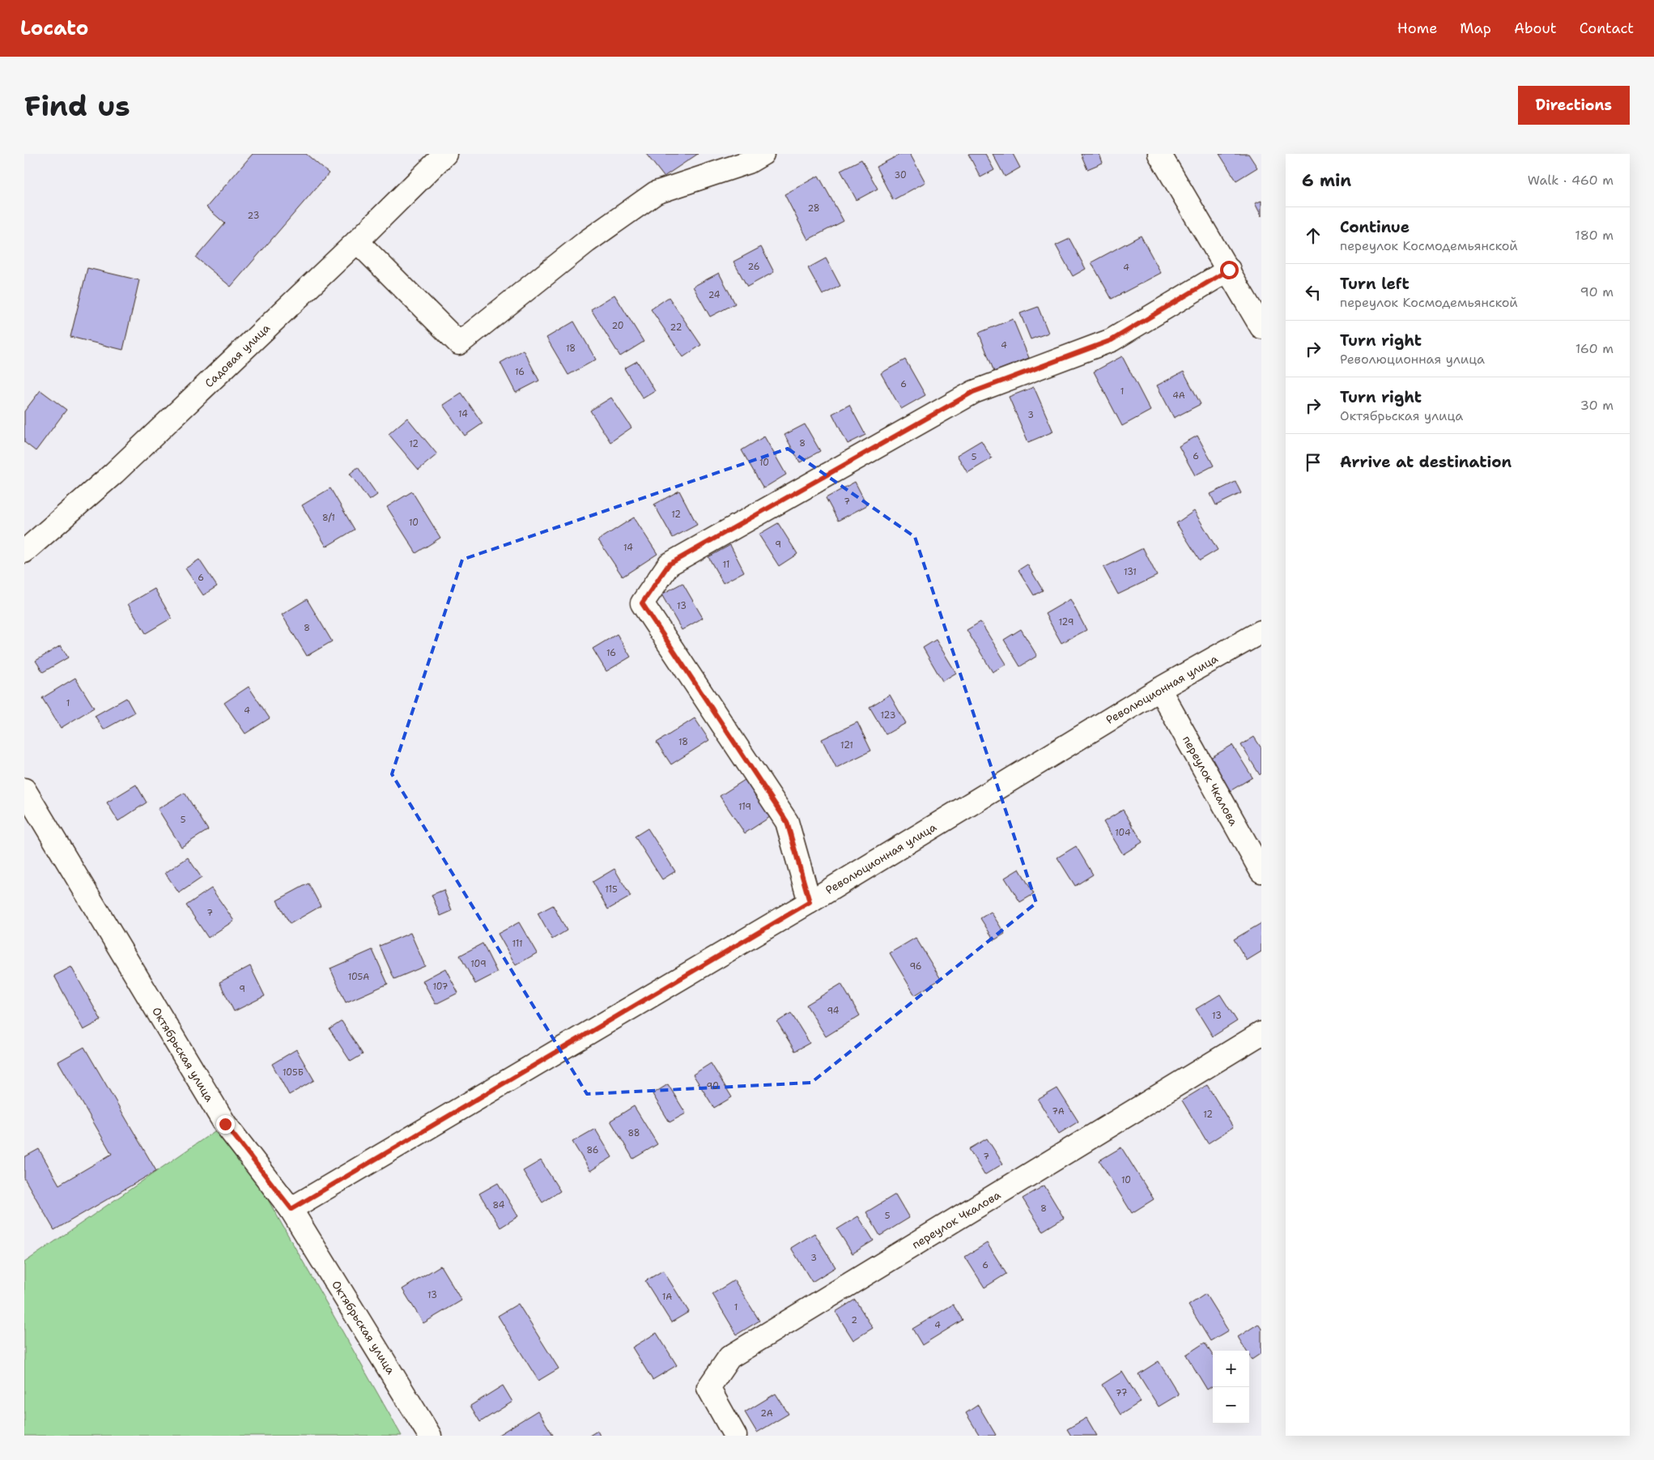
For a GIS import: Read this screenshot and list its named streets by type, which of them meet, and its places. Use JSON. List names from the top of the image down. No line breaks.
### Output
{"streets":{"street":["Садовая улица","Революционная улица","переулок Чкалова","Октябрьская улица"]},"crossings":[["Революционная улица","переулок Чкалова"],["Революционная улица","Октябрьская улица"]],"house_numbers":["30","28","23","26","4","24","20","22","4","18","16","6","1","4А","14","3","8","12","6","5","10","7","12","8/1","10","9","14","11","131","6","13","129","8","16","1","4","123","18","121","119","5","104","115","7","111","109","96","105А","107","9","94","13","105Б","90","7А","12","88","86","7","10","84","8","5","3","6","13","1А","1","2","4","77","2А"],"page":{"header":"Locato","nav":["Home","Map","About","Contact"],"buttons":"Directions","title":"Find us","heading":["6 min","Walk · 460 m"],"list":[["Continue","переулок Космодемьянской","180 m"],["Turn left","переулок Космодемьянской","90 m"],["Turn right","Революционная улица","160 m"],["Turn right","Октябрьская улица","30 m"],"Arrive at destination"],"map_buttons":["+","−"]}}
